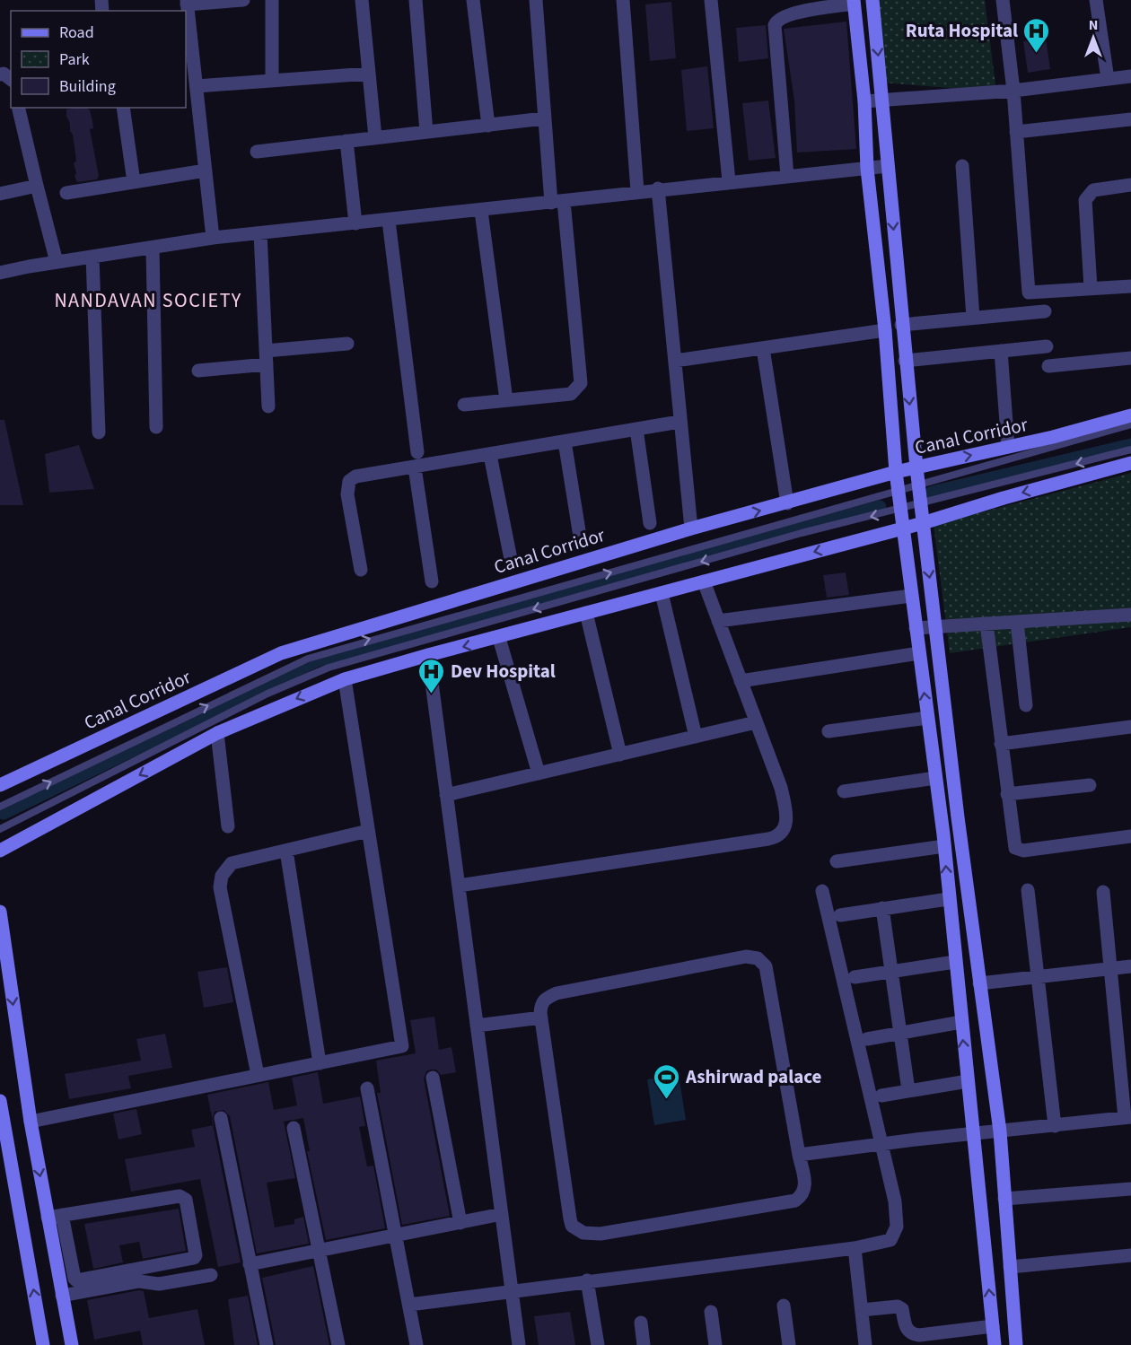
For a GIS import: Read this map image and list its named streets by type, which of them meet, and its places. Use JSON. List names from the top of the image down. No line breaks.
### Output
{"streets":{"street":["Canal Corridor"]},"districts":["NANDAVAN SOCIETY"],"places":{"hospital":["Ruta Hospital","Dev Hospital"],"sports":["Ashirwad palace"]},"legend":["Road","Park","Building"],"north":"top"}
